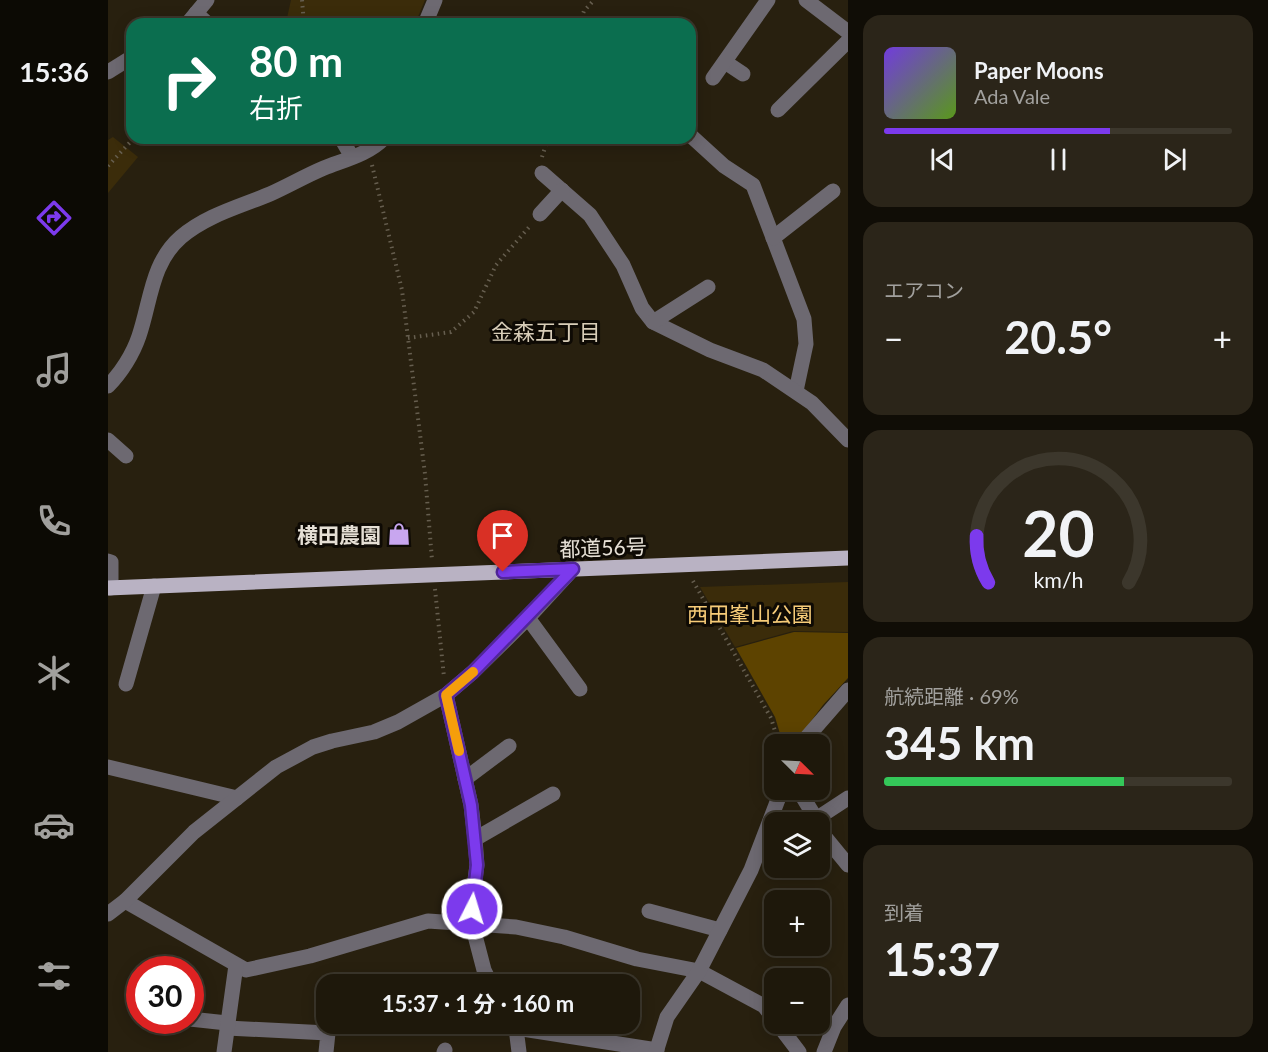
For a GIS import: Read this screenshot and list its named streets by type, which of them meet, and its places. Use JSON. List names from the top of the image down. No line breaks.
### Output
{"streets":{"main road":["都道56号"]},"districts":["金森五丁目"],"parks":["西田峯山公園"],"places":{"shop":["横田農園"]},"north":"bottom right","page":{"tabs":"15:36","turn":["80 m","右折"],"song":["Paper Moons","Ada Vale"],"tile":["エアコン",["航続距離 · 69%","345 km"],["到着","15:37"]],"heat":["−","20.5°","+"],"map_buttons":["+","−"],"limit":"30","trip":"15:37 · 1 分 · 160 m","gauge":["20","km/h"]}}
